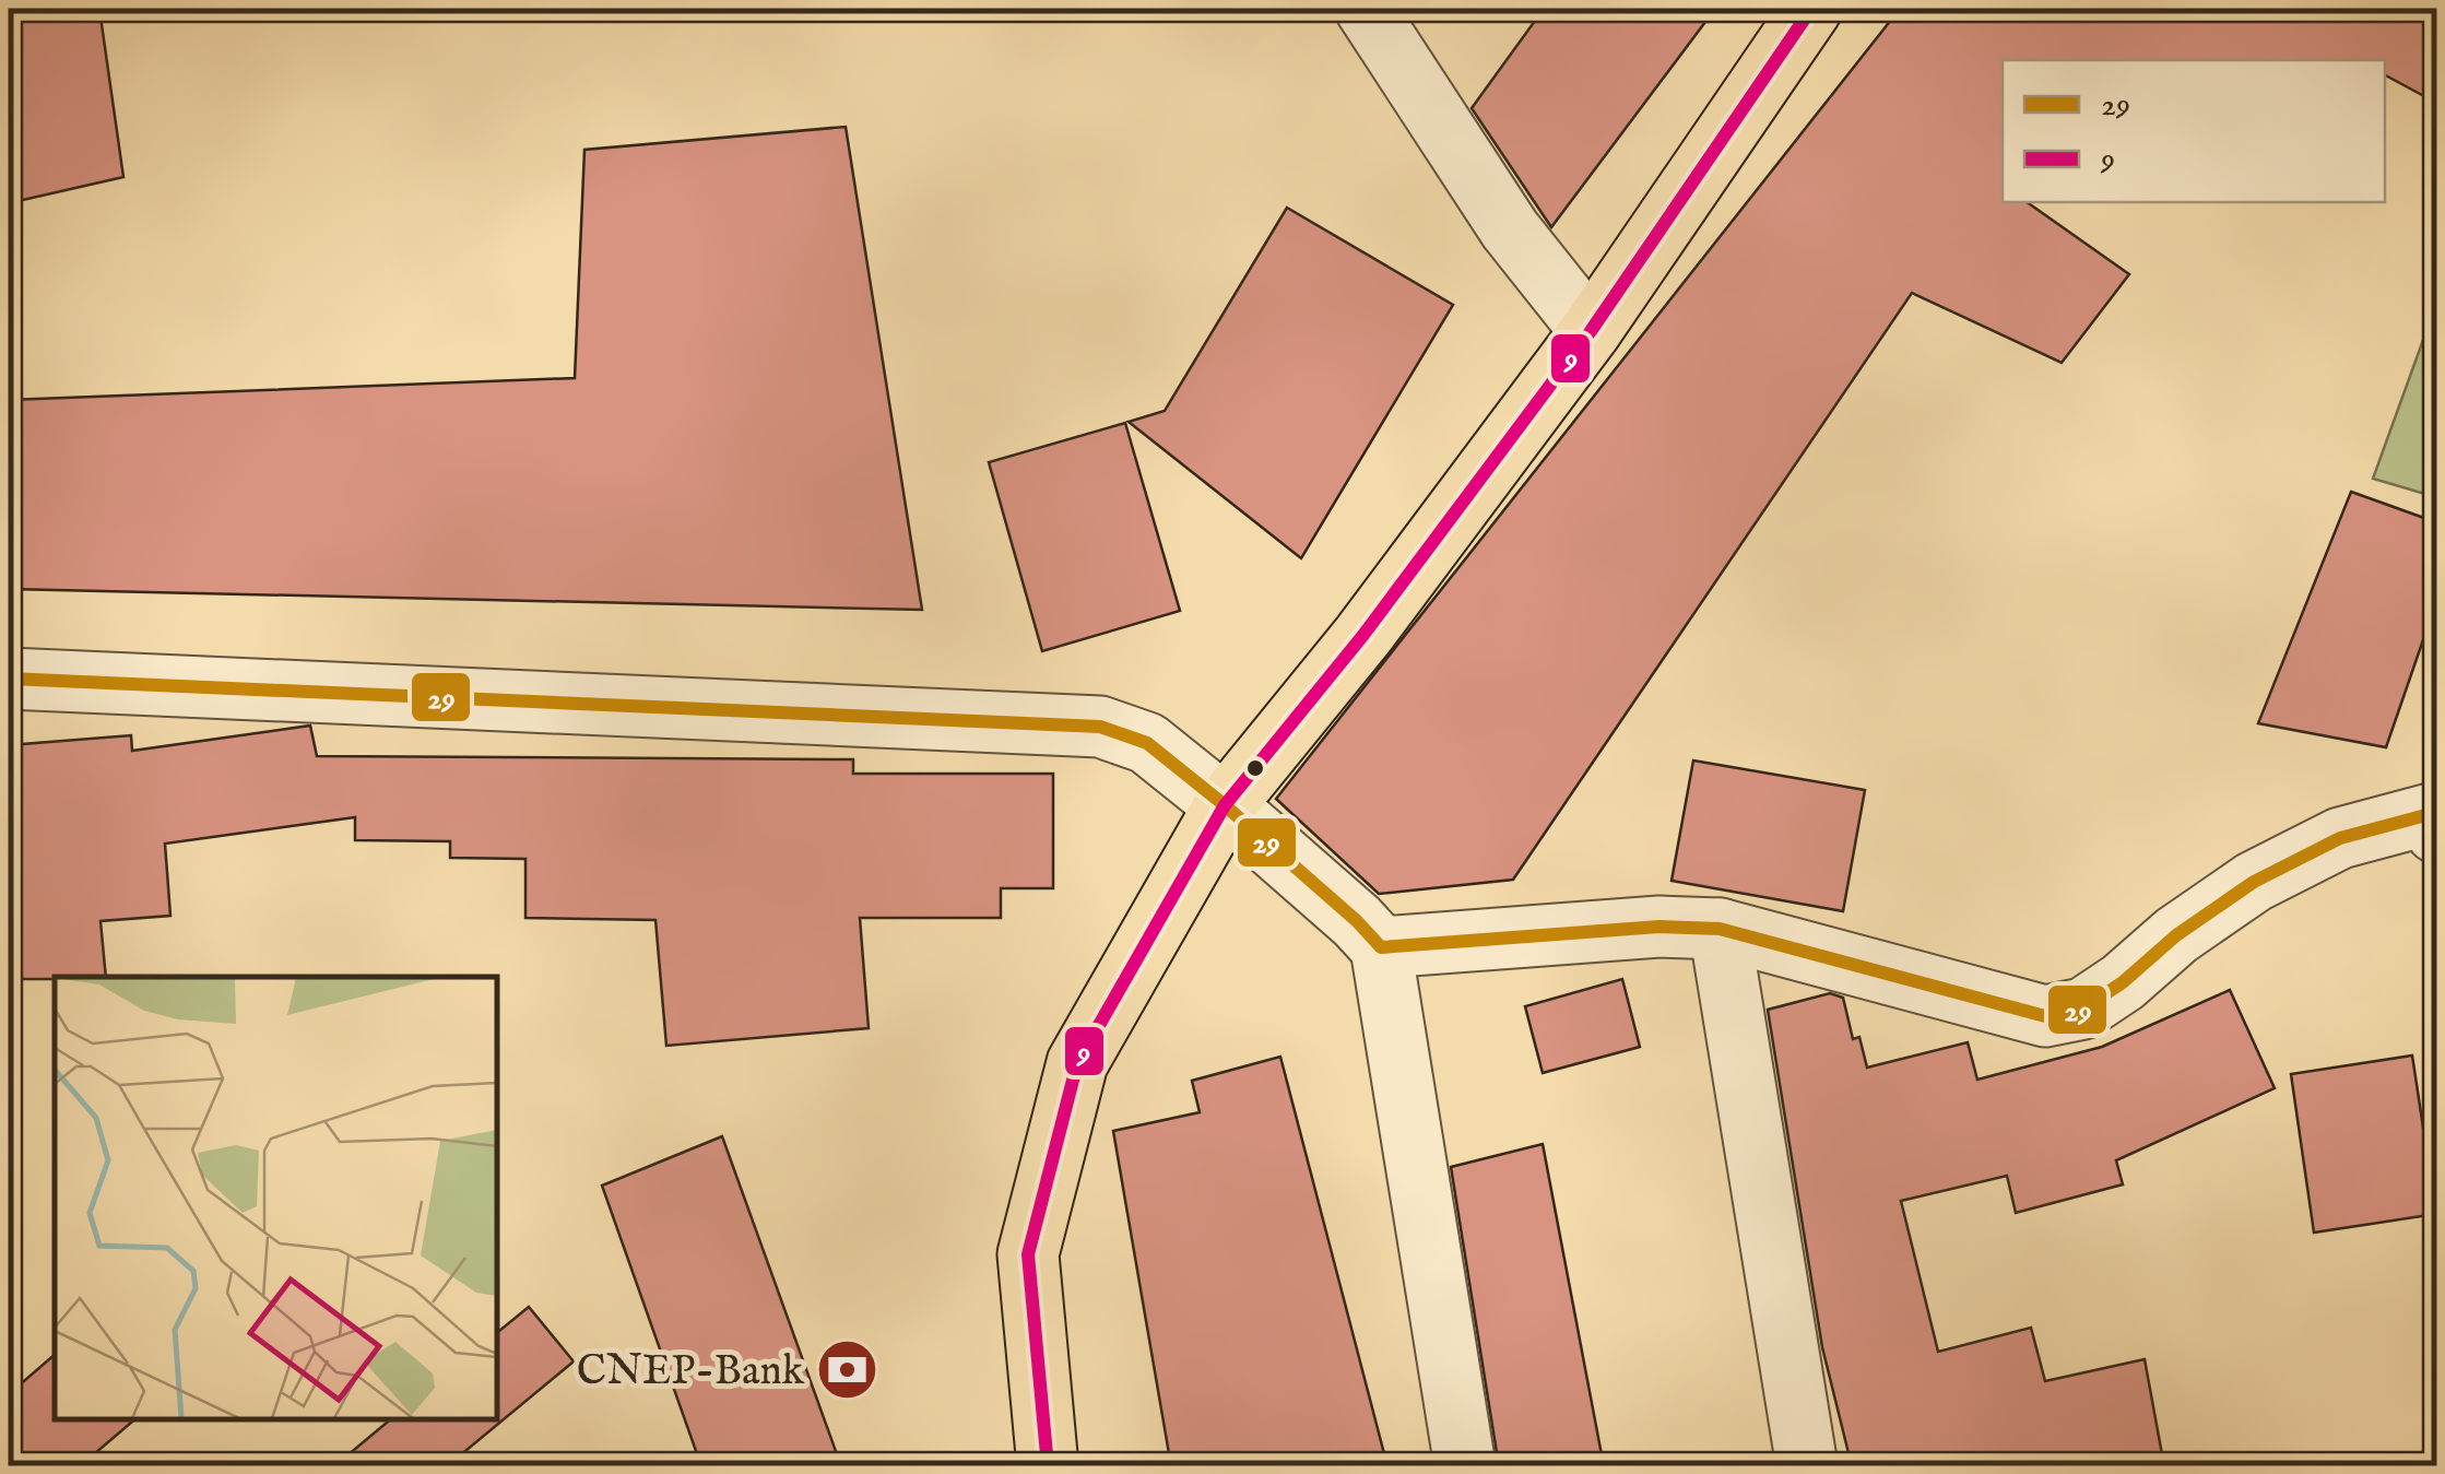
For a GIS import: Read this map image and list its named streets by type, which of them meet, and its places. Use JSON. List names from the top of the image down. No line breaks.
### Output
{"places":{"bank":["CNEP-Bank"]},"lines":["transit line 9","transit line 29"],"legend":["29","9"]}
